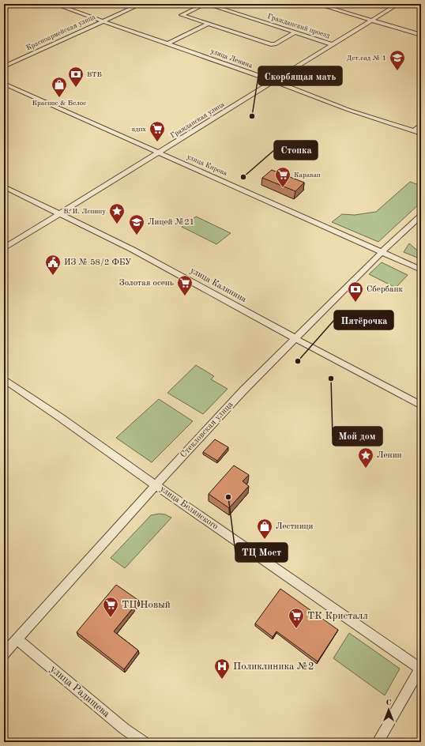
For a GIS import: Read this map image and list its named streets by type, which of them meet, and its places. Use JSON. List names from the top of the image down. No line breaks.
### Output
{"streets":{"street":["Гражданский проезд","Красноармейская улица","улица Ленина","Гражданская улица","улица Кирова","улица Калинина","Стекловская улица","улица Белинского","улица Радищева"]},"crossings":[["Гражданский проезд","Гражданская улица"],["Красноармейская улица","улица Ленина"],["улица Ленина","Гражданская улица"],["Гражданская улица","улица Кирова"],["Гражданская улица","улица Калинина"],["улица Кирова","Стекловская улица"],["улица Калинина","Стекловская улица"],["Стекловская улица","улица Белинского"],["Стекловская улица","улица Радищева"]],"places":{"school or university":["Дет.сад № 1","Лицей №21"],"bank":["ВТБ","Сбербанк"],"shop":["Красное & Белое","Лестници"],"other":["Скорбящая мать","Стопка","Пятёрочка","Мой дом","ТЦ Мост"],"supermarket":["вднх","Караван","Золотая осень","ТЦ Новый","ТК Кристалл"],"place":["В. И. Ленину","Ленин"],"public building":["ИЗ № 58/2 ФБУ"],"hospital":["Поликлиника №2"]},"north":"top"}
